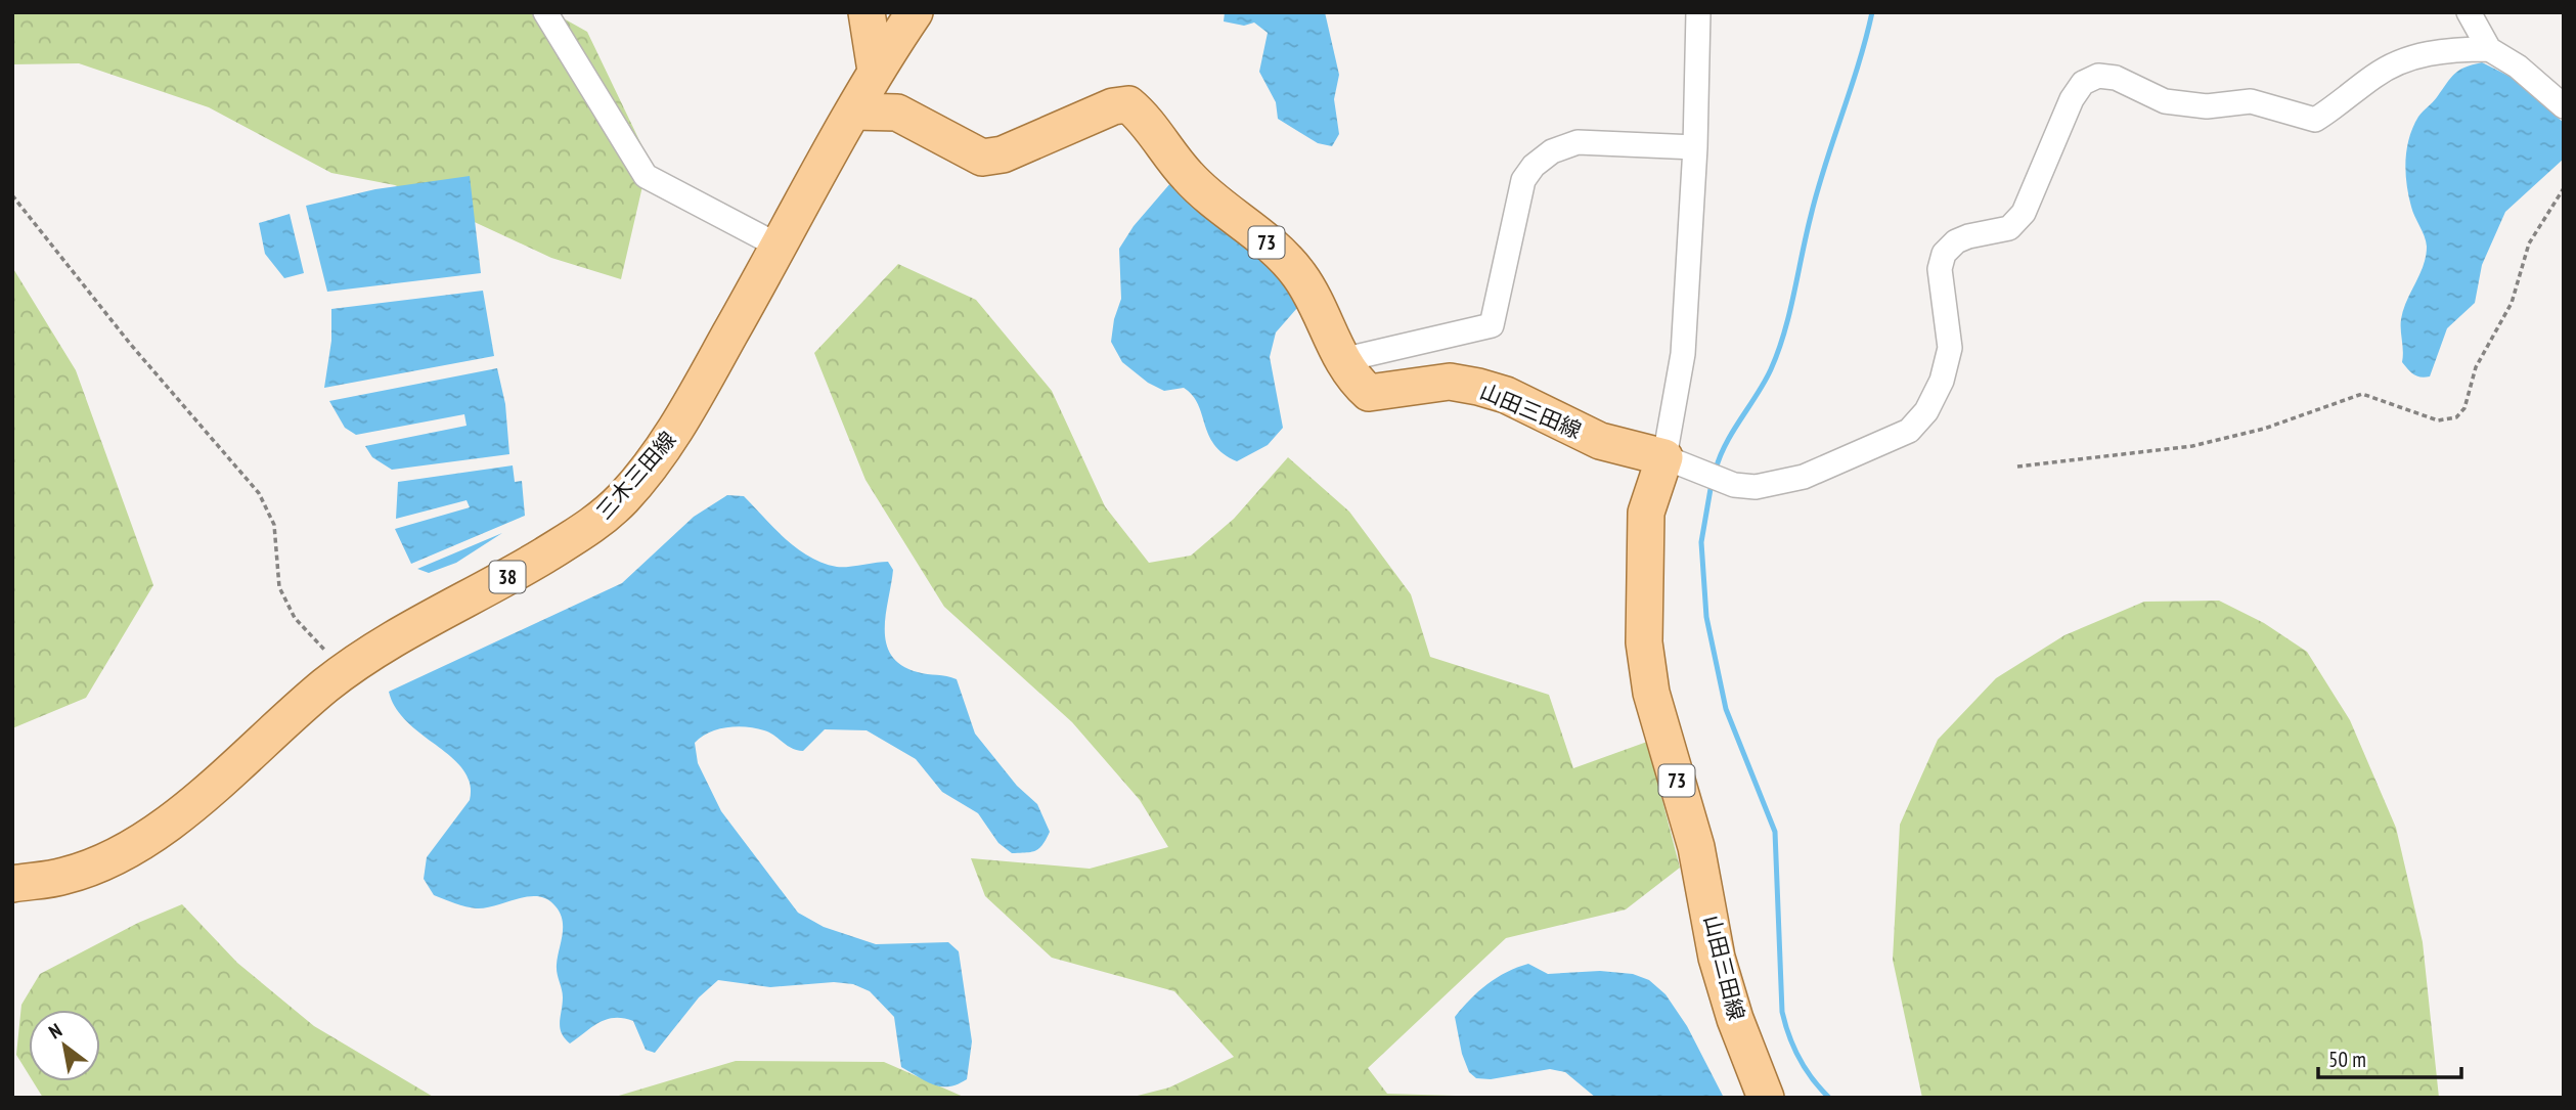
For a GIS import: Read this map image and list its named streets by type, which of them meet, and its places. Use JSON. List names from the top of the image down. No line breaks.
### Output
{"streets":{"main road":["73","山田三田線","三木三田線","38"]},"crossings":[["山田三田線","三木三田線"]],"scale_bar":"50 m","north":"top left"}
